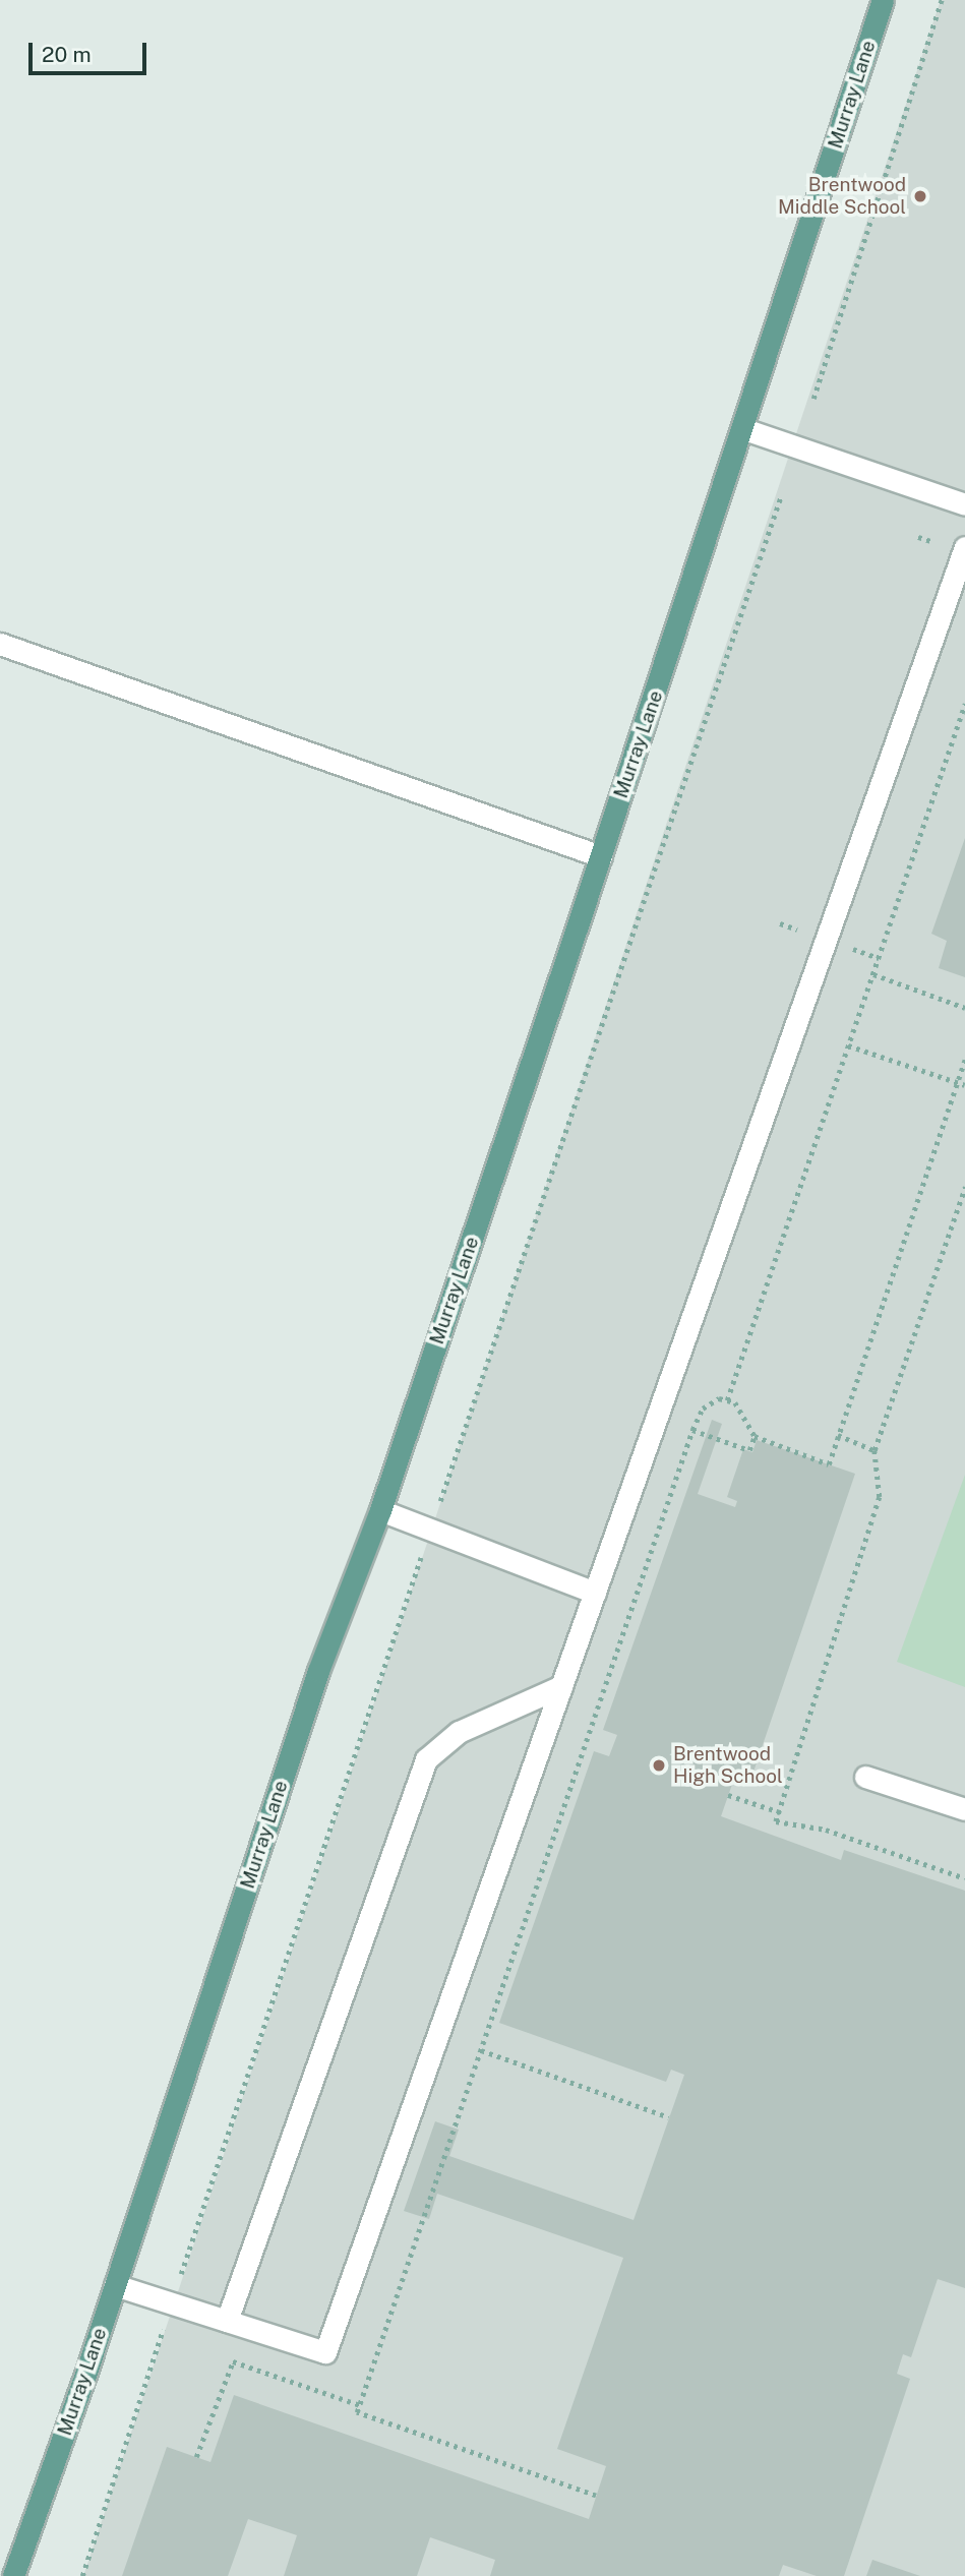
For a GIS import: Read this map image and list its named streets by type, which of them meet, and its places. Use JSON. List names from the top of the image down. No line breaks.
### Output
{"streets":{"main road":["Murray Lane"]},"places":["Brentwood Middle School","Brentwood High School"],"scale_bar":"20 m"}
